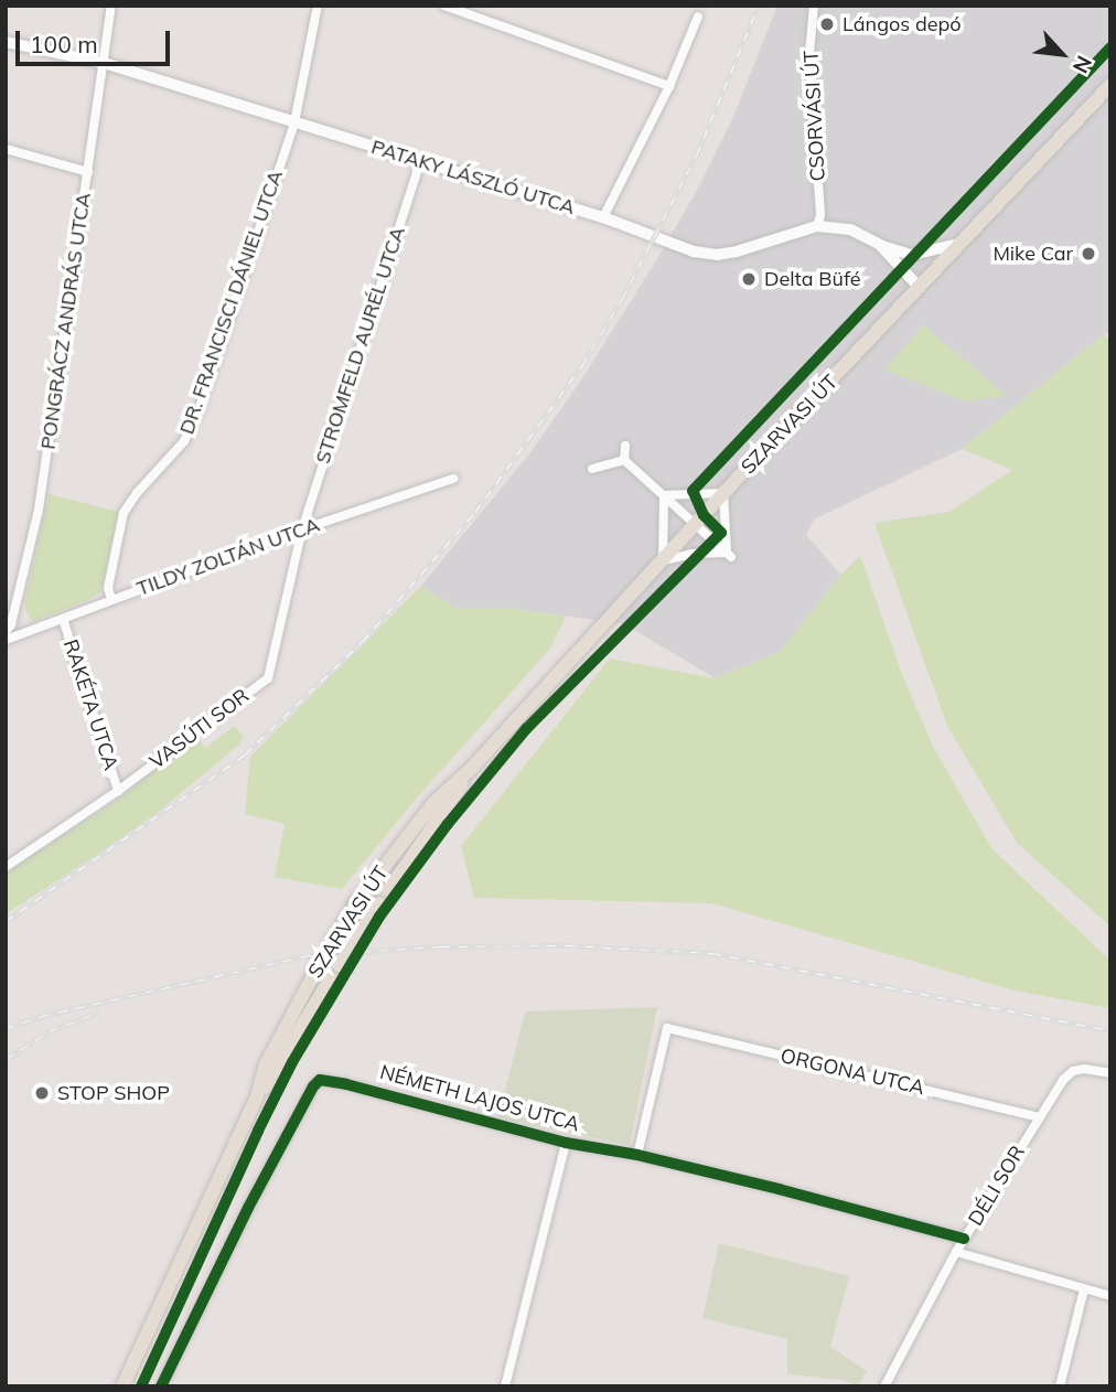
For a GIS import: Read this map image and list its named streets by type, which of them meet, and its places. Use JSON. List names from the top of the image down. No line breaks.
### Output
{"streets":{"main road":["SZARVASI ÚT"],"street":["CSORVÁSI ÚT","PATAKY LÁSZLÓ UTCA","DR. FRANCISCI DÁNIEL UTCA","PONGRÁCZ ANDRÁS UTCA","STROMFELD AURÉL UTCA","TILDY ZOLTÁN UTCA","RAKÉTA UTCA","VASÚTI SOR","ORGONA UTCA","NÉMETH LAJOS UTCA","DÉLI SOR"]},"crossings":[["CSORVÁSI ÚT","PATAKY LÁSZLÓ UTCA"],["PATAKY LÁSZLÓ UTCA","DR. FRANCISCI DÁNIEL UTCA"],["PATAKY LÁSZLÓ UTCA","PONGRÁCZ ANDRÁS UTCA"],["PATAKY LÁSZLÓ UTCA","STROMFELD AURÉL UTCA"],["PATAKY LÁSZLÓ UTCA","SZARVASI ÚT"],["DR. FRANCISCI DÁNIEL UTCA","TILDY ZOLTÁN UTCA"],["STROMFELD AURÉL UTCA","TILDY ZOLTÁN UTCA"],["STROMFELD AURÉL UTCA","VASÚTI SOR"],["TILDY ZOLTÁN UTCA","RAKÉTA UTCA"],["TILDY ZOLTÁN UTCA","VASÚTI SOR"],["RAKÉTA UTCA","VASÚTI SOR"],["ORGONA UTCA","NÉMETH LAJOS UTCA"],["ORGONA UTCA","DÉLI SOR"],["NÉMETH LAJOS UTCA","DÉLI SOR"]],"places":["Lángos depó","Mike Car","Delta Büfé","STOP SHOP"],"scale_bar":"100 m","north":"bottom right"}
